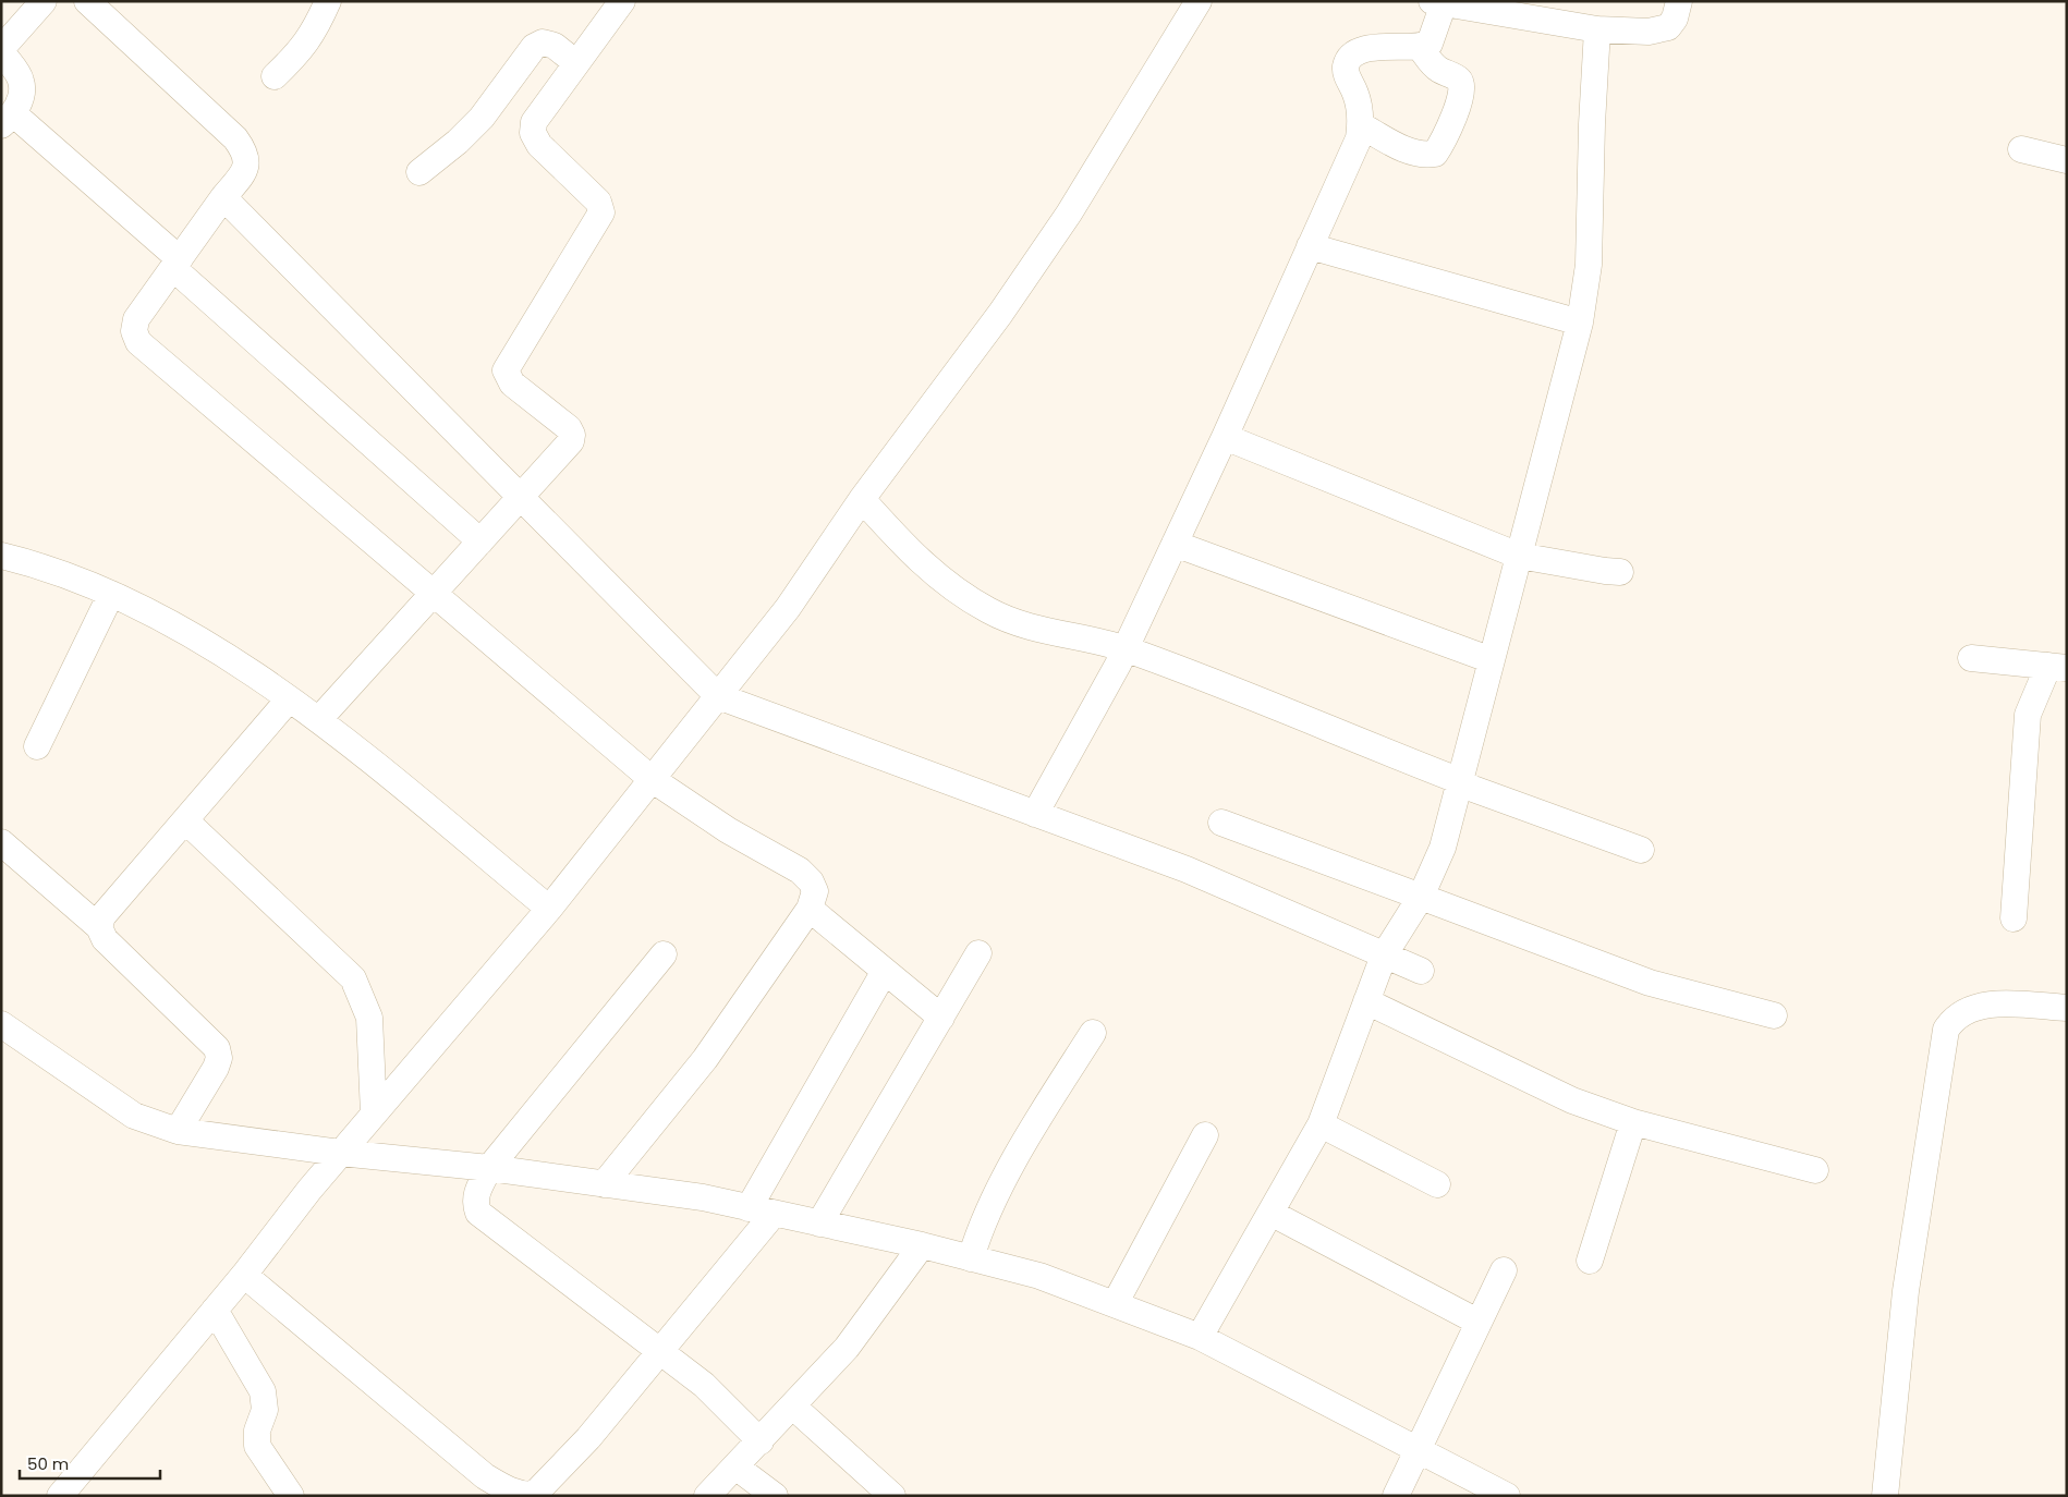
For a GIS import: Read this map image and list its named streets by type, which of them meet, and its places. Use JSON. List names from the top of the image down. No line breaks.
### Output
{"scale_bar":"50 m"}
